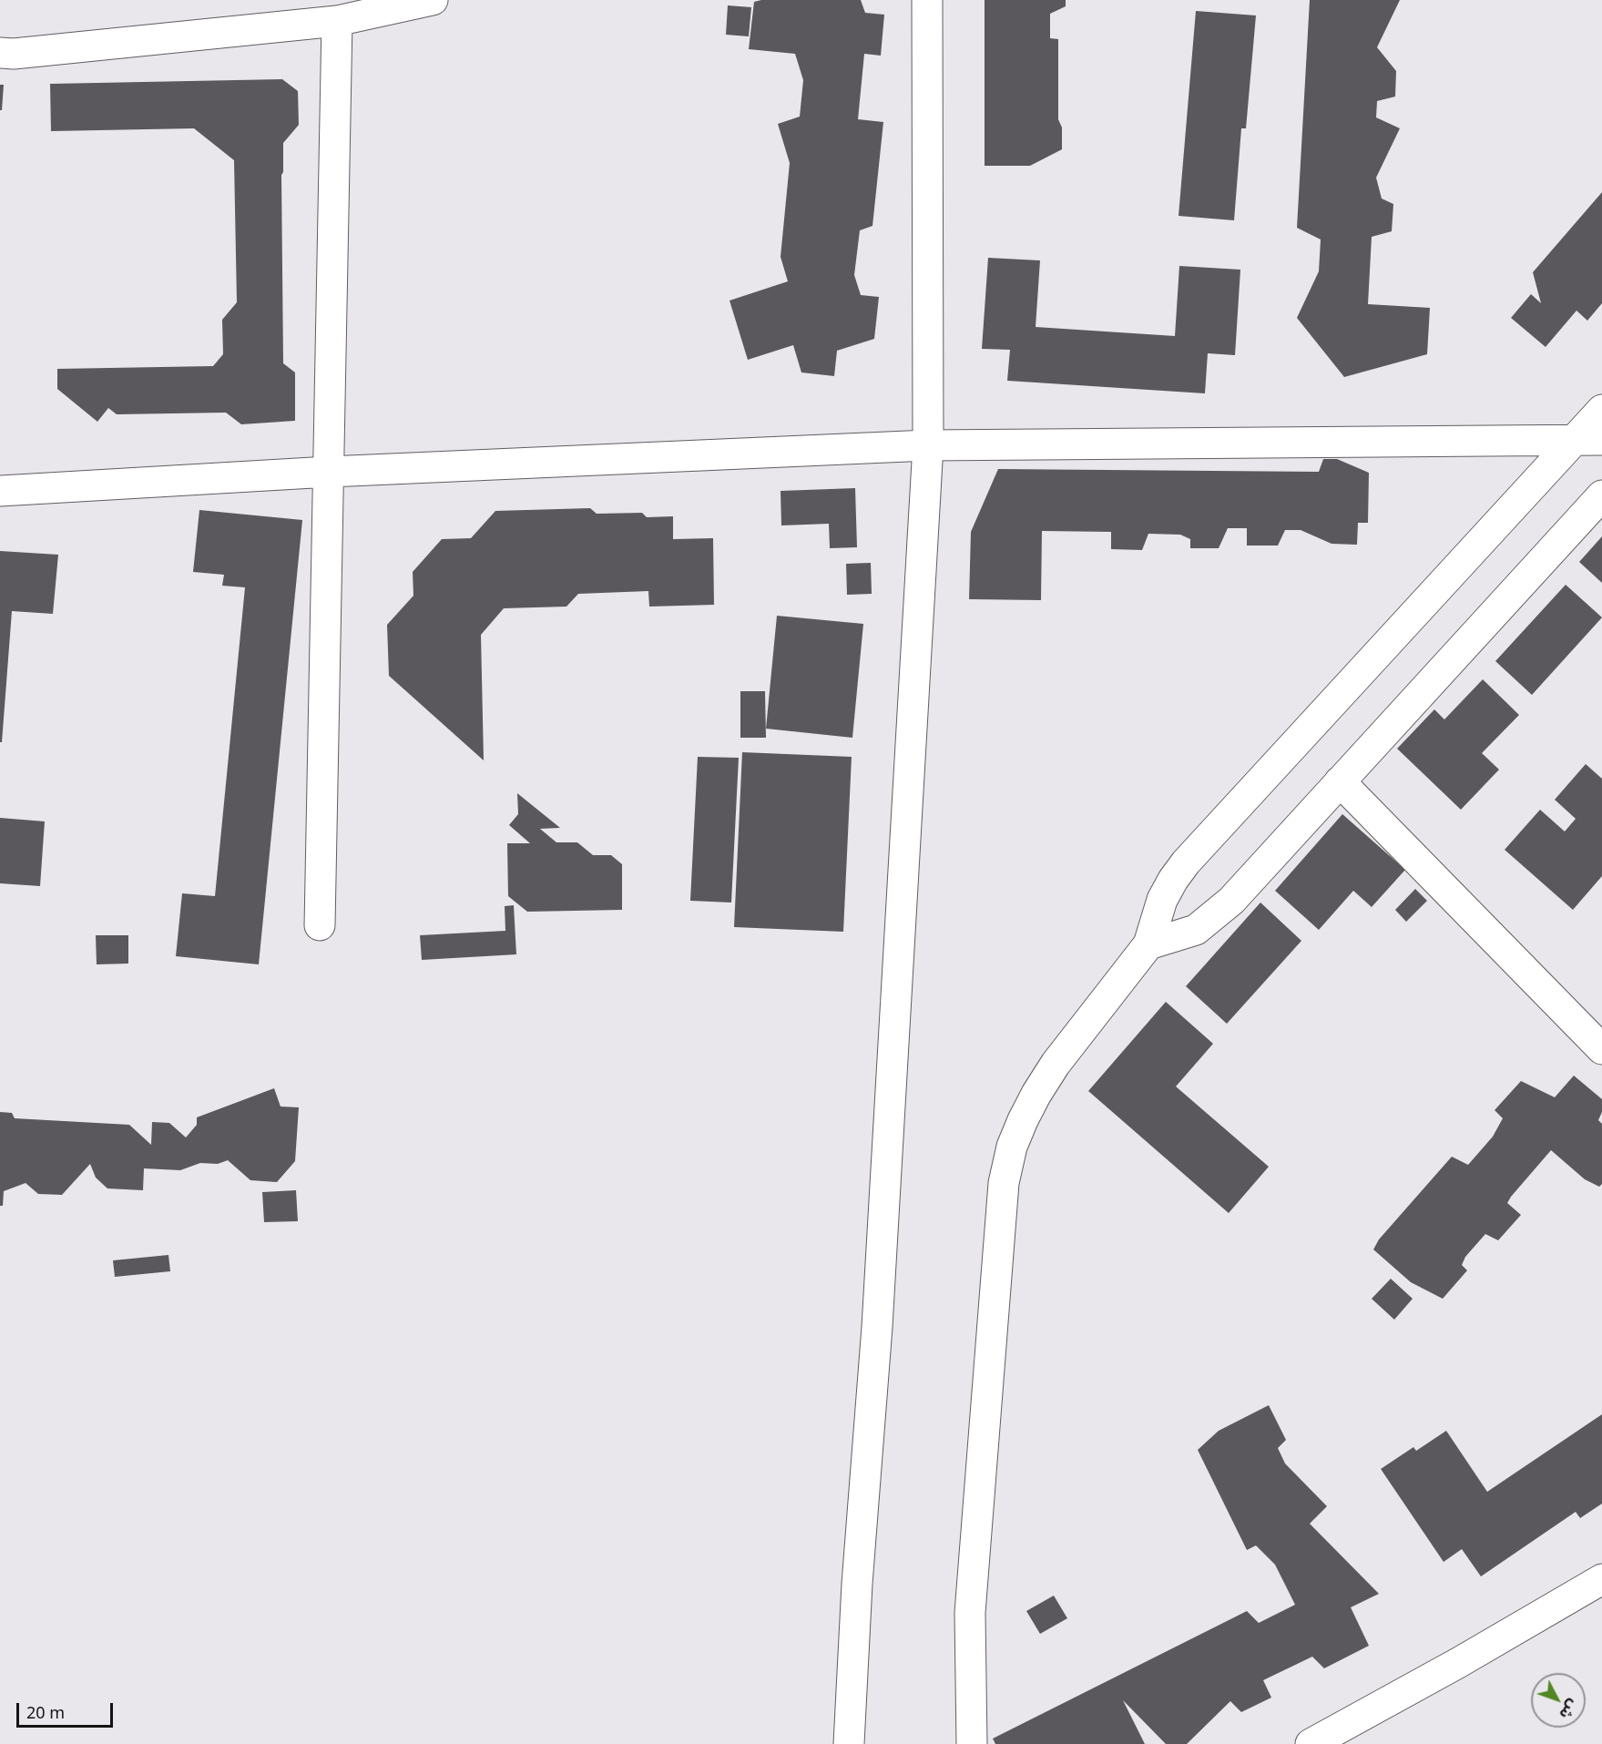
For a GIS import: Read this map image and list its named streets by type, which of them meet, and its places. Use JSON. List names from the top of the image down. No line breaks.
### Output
{"scale_bar":"20 m","north":"bottom right"}
